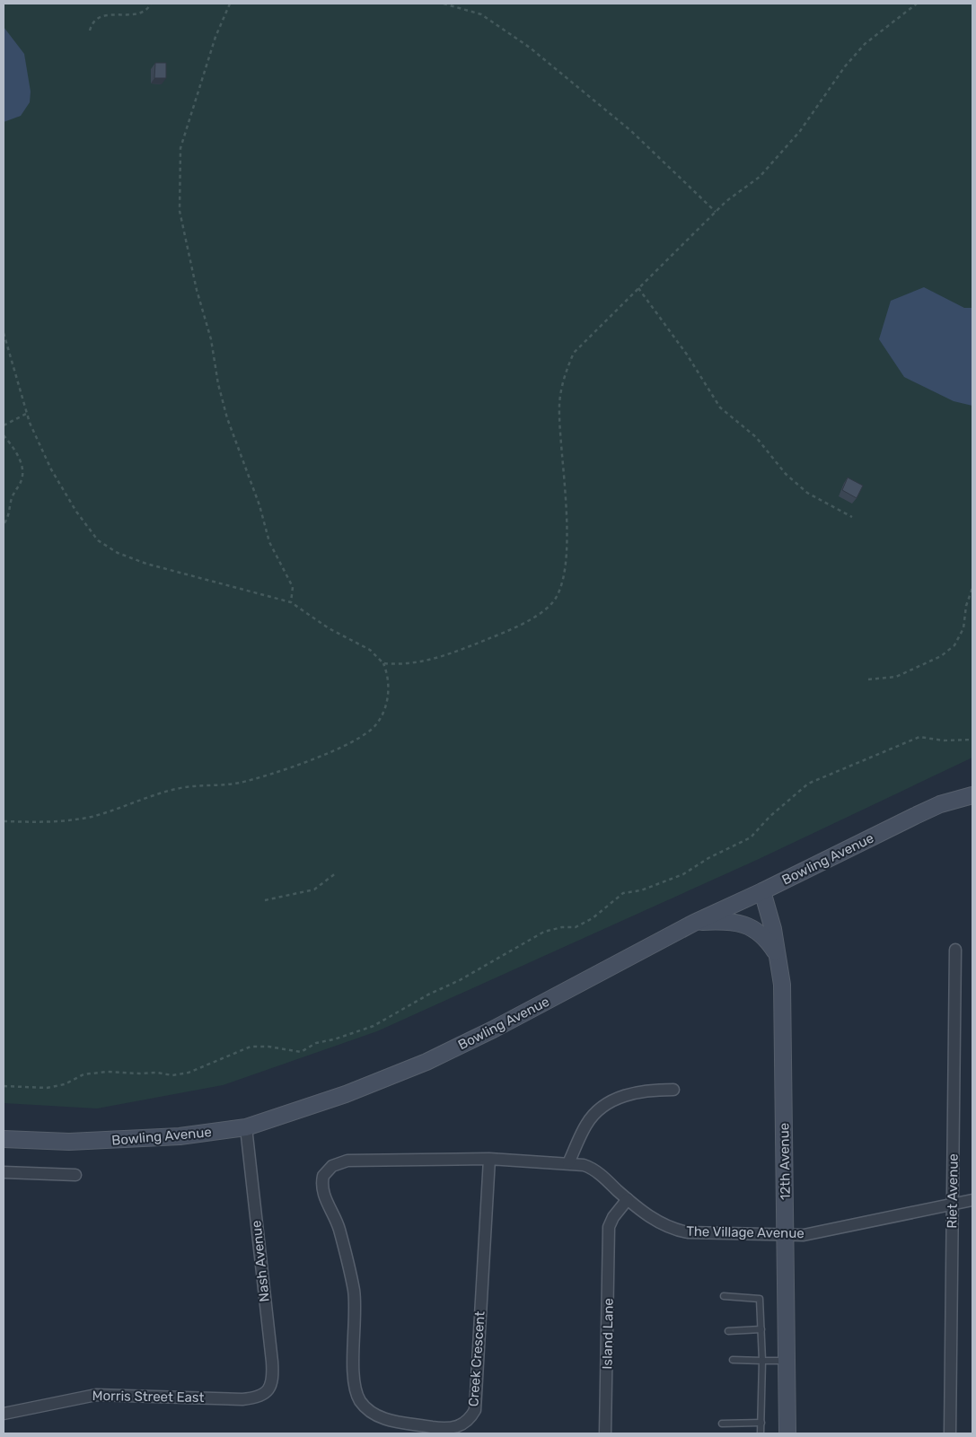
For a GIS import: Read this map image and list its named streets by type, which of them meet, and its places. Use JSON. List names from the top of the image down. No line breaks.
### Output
{"streets":{"main road":["Bowling Avenue","12th Avenue"],"street":["Riet Avenue","The Village Avenue","Nash Avenue","Island Lane","Creek Crescent","Morris Street East"]},"crossings":[["Bowling Avenue","12th Avenue"],["Bowling Avenue","Nash Avenue"],["12th Avenue","The Village Avenue"],["Riet Avenue","The Village Avenue"],["The Village Avenue","Island Lane"],["The Village Avenue","Creek Crescent"],["Nash Avenue","Morris Street East"]]}
